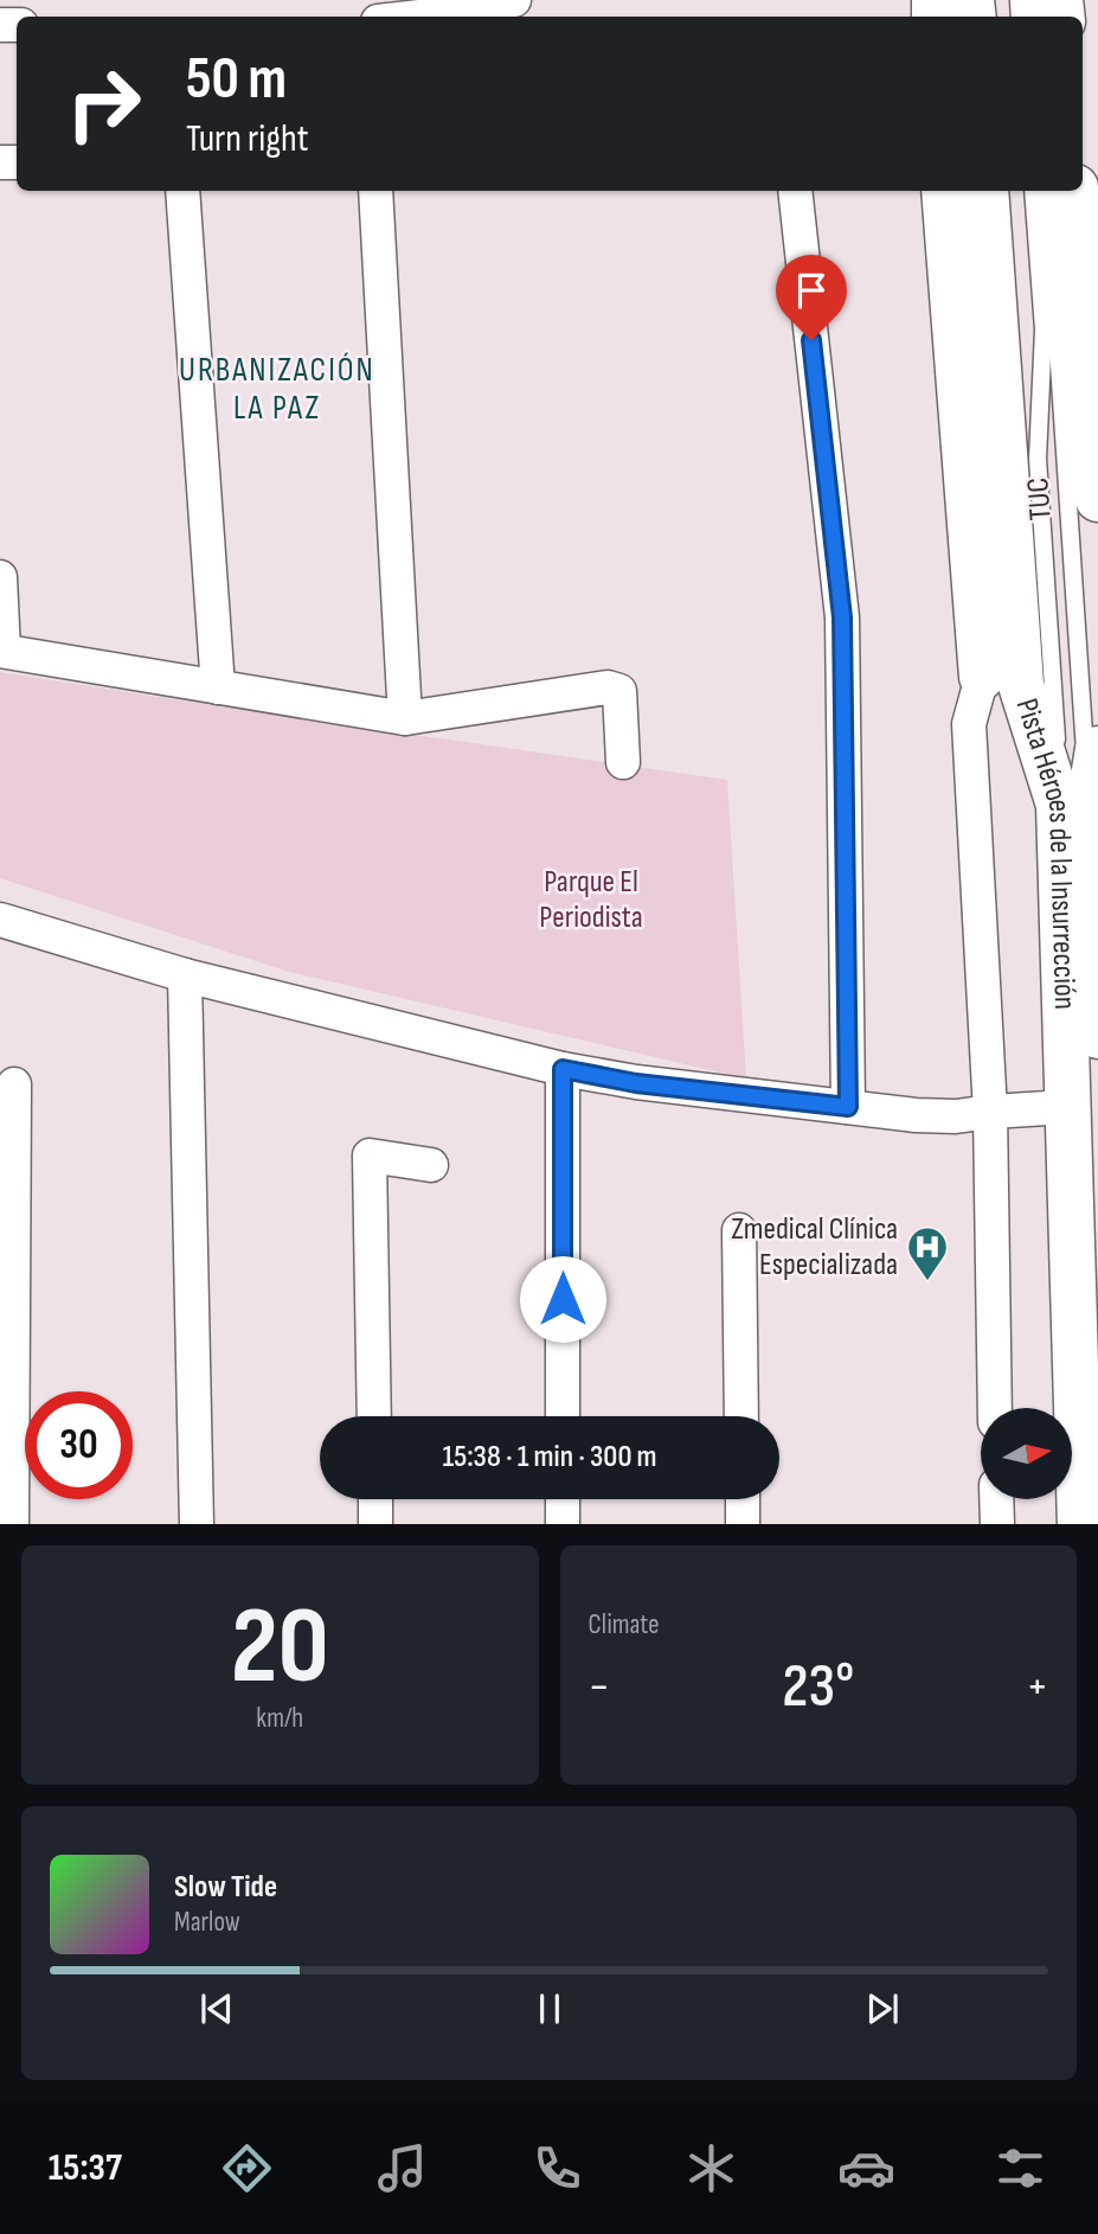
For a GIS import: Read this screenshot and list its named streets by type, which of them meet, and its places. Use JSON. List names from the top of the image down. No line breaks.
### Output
{"streets":{"main road":["Pista Héroes de la Insurrección"],"lane":["TUC"]},"crossings":[["TUC","Pista Héroes de la Insurrección"]],"districts":["URBANIZACIÓN LA PAZ"],"parks":["Parque El Periodista"],"places":{"hospital":["Zmedical Clínica Especializada"]},"north":"right","page":{"turn":["50 m","Turn right"],"limit":"30","trip":"15:38 · 1 min · 300 m","tile":[["20","km/h"],"Climate"],"heat":["−","23°","+"],"song":["Slow Tide","Marlow"],"tabs":"15:37"}}
